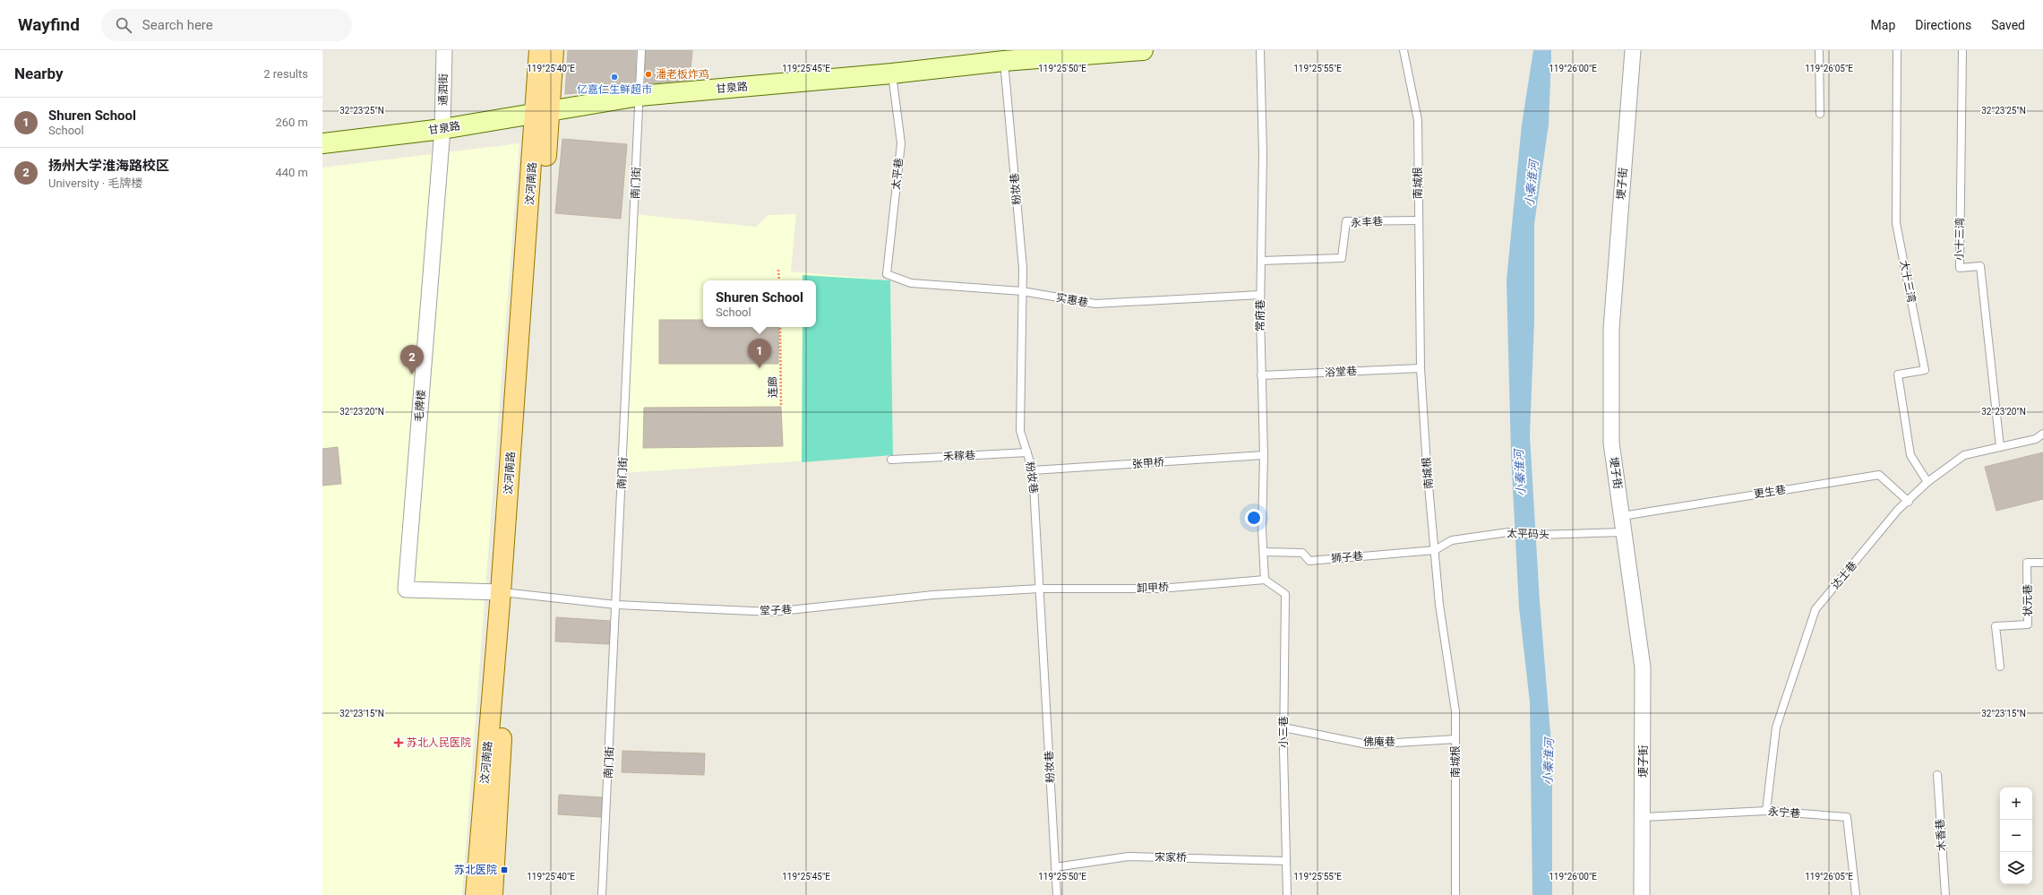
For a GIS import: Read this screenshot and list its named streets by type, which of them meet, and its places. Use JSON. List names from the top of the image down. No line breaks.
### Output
{"streets":{"main road":["汶河南路"],"street":["甘泉路","通泗街","埂子街","毛牌楼"],"lane":["太平巷","南门街","南城根","粉妆巷","永丰巷","小十三湾","大十三湾","实惠巷","常府巷","浴堂巷","禾稼巷","张甲桥","更生巷","太平码头","狮子巷","达士巷","卸甲桥","状元巷","堂子巷","小三巷","佛庵巷","永宁巷","木香巷","宋家桥"],"path":["连廊"]},"crossings":[["甘泉路","通泗街"],["甘泉路","太平巷"],["甘泉路","南门街"],["甘泉路","汶河南路"],["甘泉路","粉妆巷"],["甘泉路","毛牌楼"],["通泗街","毛牌楼"],["太平巷","实惠巷"],["南门街","堂子巷"],["南城根","永丰巷"],["南城根","浴堂巷"],["南城根","太平码头"],["南城根","狮子巷"],["南城根","佛庵巷"],["汶河南路","毛牌楼"],["汶河南路","堂子巷"],["埂子街","更生巷"],["埂子街","太平码头"],["埂子街","永宁巷"],["粉妆巷","实惠巷"],["粉妆巷","禾稼巷"],["粉妆巷","张甲桥"],["粉妆巷","卸甲桥"],["粉妆巷","堂子巷"],["粉妆巷","宋家桥"],["永丰巷","常府巷"],["小十三湾","达士巷"],["大十三湾","达士巷"],["实惠巷","常府巷"],["常府巷","浴堂巷"],["常府巷","张甲桥"],["常府巷","狮子巷"],["常府巷","卸甲桥"],["常府巷","小三巷"],["毛牌楼","堂子巷"],["更生巷","达士巷"],["太平码头","狮子巷"],["达士巷","永宁巷"],["卸甲桥","堂子巷"],["卸甲桥","小三巷"],["小三巷","佛庵巷"],["小三巷","宋家桥"]],"water":["小秦淮河"],"places":{"other":["潘老板炸鸡","亿嘉仁生鲜超市"],"health":["苏北人民医院"],"transit":["苏北医院"]},"page":{"header":"Wayfind","search":"Search here","nav":["Map","Directions","Saved"],"heading":["Nearby","2 results"],"list":[{"mark":"1","name":"Shuren School","note":"School","value":"260 m"},{"mark":"2","name":"扬州大学淮海路校区","note":"University · 毛牌楼","value":"440 m"}],"popup":["Shuren School","School"],"pins":["1","2"],"map_buttons":["+","−"]},"coordinates":["119°25'40\"E","119°25'45\"E","119°25'50\"E","119°25'55\"E","119°26'00\"E","119°26'05\"E","32°23'25\"N","32°23'20\"N","32°23'15\"N"]}
